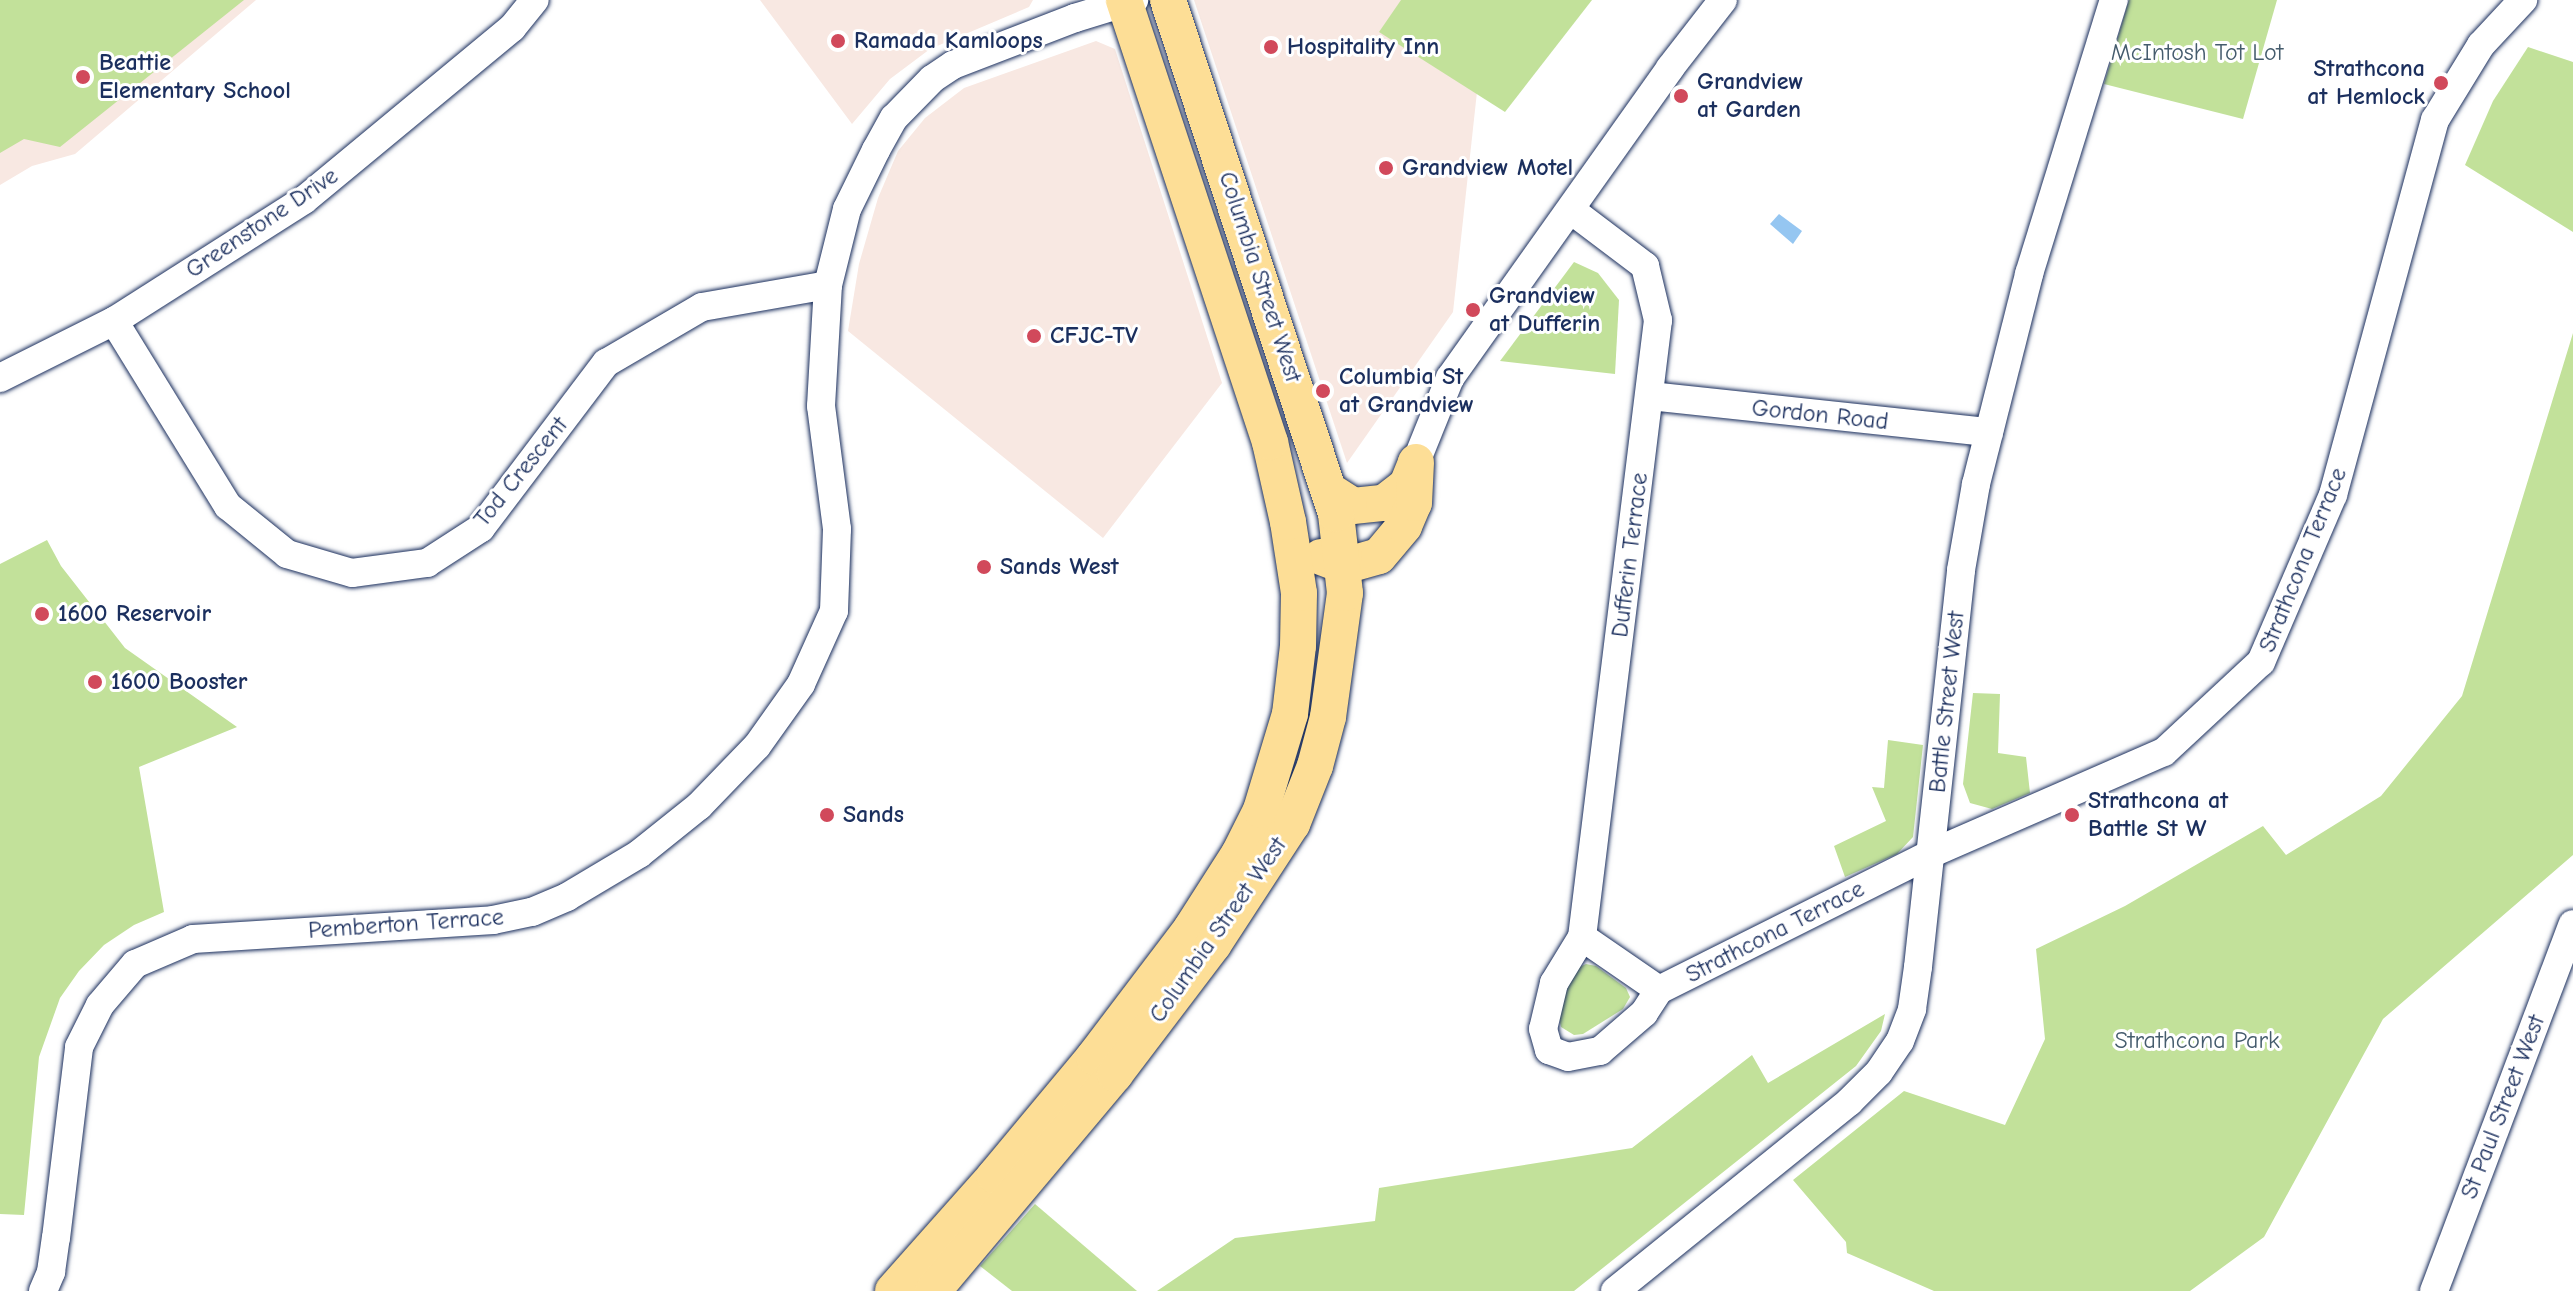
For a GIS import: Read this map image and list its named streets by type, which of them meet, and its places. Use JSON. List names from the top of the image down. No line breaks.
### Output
{"streets":{"main road":["Columbia Street West"],"street":["Greenstone Drive","Gordon Road","Tod Crescent","Dufferin Terrace","Strathcona Terrace","Battle Street West","Pemberton Terrace","St Paul Street West"]},"crossings":[["Greenstone Drive","Tod Crescent"],["Columbia Street West","Pemberton Terrace"],["Gordon Road","Dufferin Terrace"],["Gordon Road","Battle Street West"],["Tod Crescent","Pemberton Terrace"],["Dufferin Terrace","Strathcona Terrace"],["Strathcona Terrace","Battle Street West"]],"parks":["McIntosh Tot Lot","Strathcona Park"],"places":["Ramada Kamloops","Hospitality Inn","Beattie Elementary School","Strathcona at Hemlock","Grandview at Garden","Grandview Motel","Grandview at Dufferin","CFJC-TV","Columbia St at Grandview","Sands West","1600 Reservoir","1600 Booster","Sands","Strathcona at Battle St W"]}
